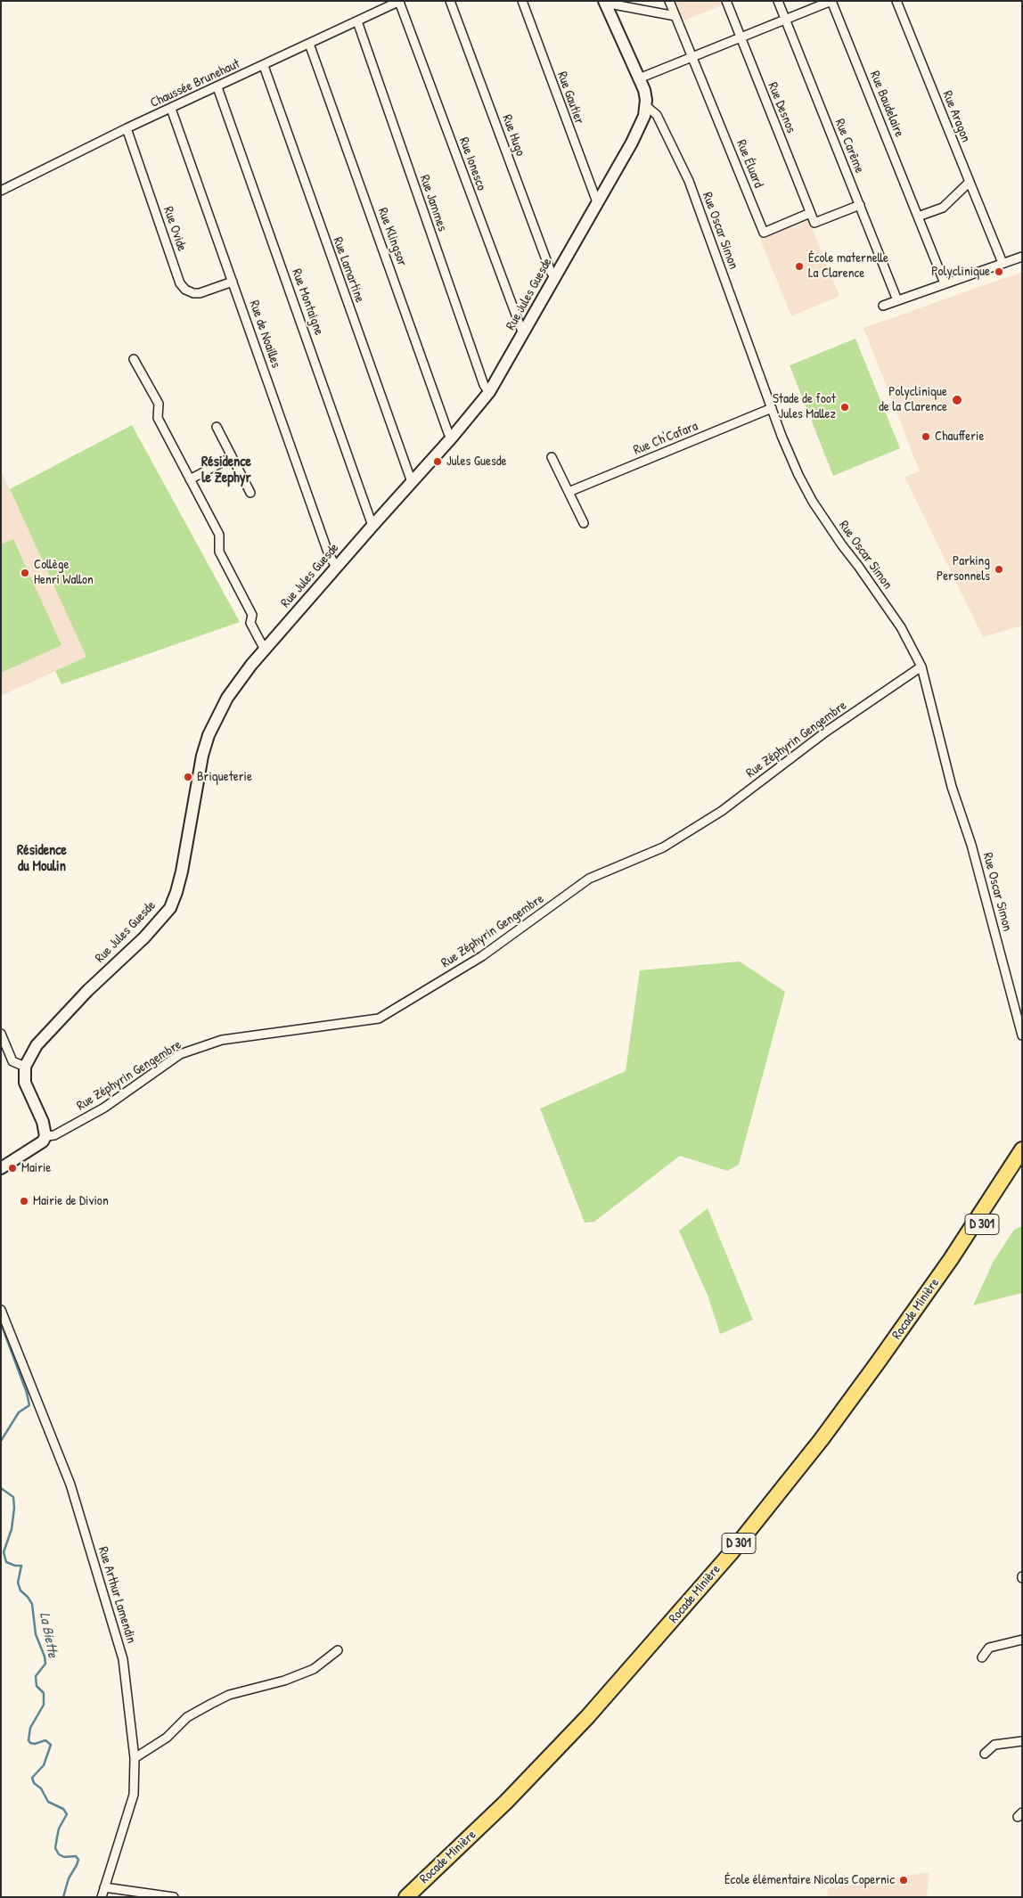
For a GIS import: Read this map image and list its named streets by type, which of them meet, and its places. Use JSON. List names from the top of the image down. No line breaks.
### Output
{"streets":{"highway":["D 301","Rocade Minière"],"main road":["Rue Jules Guesde"],"street":["Chaussée Brunehaut","Rue Gautier","Rue Baudelaire","Rue Desnos","Rue Aragon","Rue Hugo","Rue Carême","Rue Ionesco","Rue Éluard","Rue Jammes","Rue Ovide","Rue Oscar Simon","Rue Klingsor","Rue Lamartine","Rue Montaigne","Rue de Noailles","Rue Ch'Cafara","Rue Zéphyrin Gengembre","Rue Arthur Lamendin"]},"crossings":[["Chaussée Brunehaut","Rue Ionesco"],["Chaussée Brunehaut","Rue Jammes"],["Chaussée Brunehaut","Rue Ovide"],["Chaussée Brunehaut","Rue Klingsor"],["Chaussée Brunehaut","Rue Lamartine"],["Chaussée Brunehaut","Rue Montaigne"],["Chaussée Brunehaut","Rue de Noailles"],["Rue Gautier","Rue Jules Guesde"],["Rue Desnos","Rue Carême"],["Rue Desnos","Rue Éluard"],["Rue Hugo","Rue Jules Guesde"],["Rue Ionesco","Rue Jules Guesde"],["Rue Jammes","Rue Jules Guesde"],["Rue Ovide","Rue de Noailles"],["Rue Oscar Simon","Rue Jules Guesde"],["Rue Oscar Simon","Rue Ch'Cafara"],["Rue Oscar Simon","Rue Zéphyrin Gengembre"],["Rue Klingsor","Rue Jules Guesde"],["Rue Lamartine","Rue Jules Guesde"],["Rue Jules Guesde","Rue Montaigne"],["Rue Jules Guesde","Rue de Noailles"]],"districts":["Résidence le Zephyr","Résidence du Moulin"],"water":["La Biette"],"places":["École maternelle La Clarence","Polyclinique","Polyclinique de la Clarence","Stade de foot Jules Mallez","Chaufferie","Jules Guesde","Parking Personnels","Collège Henri Wallon","Briqueterie","Mairie","Mairie de Divion","École élémentaire Nicolas Copernic"]}
